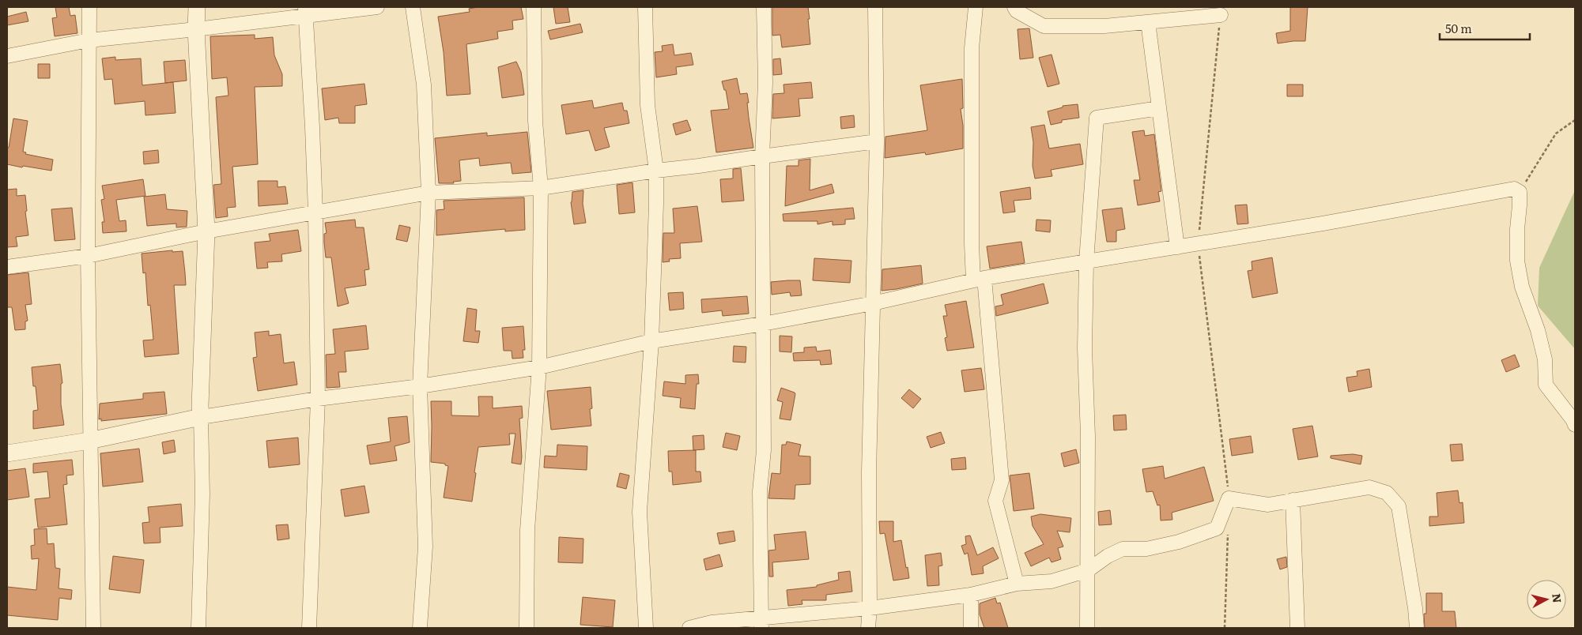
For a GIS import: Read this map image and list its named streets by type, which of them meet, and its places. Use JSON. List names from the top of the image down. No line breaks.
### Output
{"scale_bar":"50 m","north":"right"}
